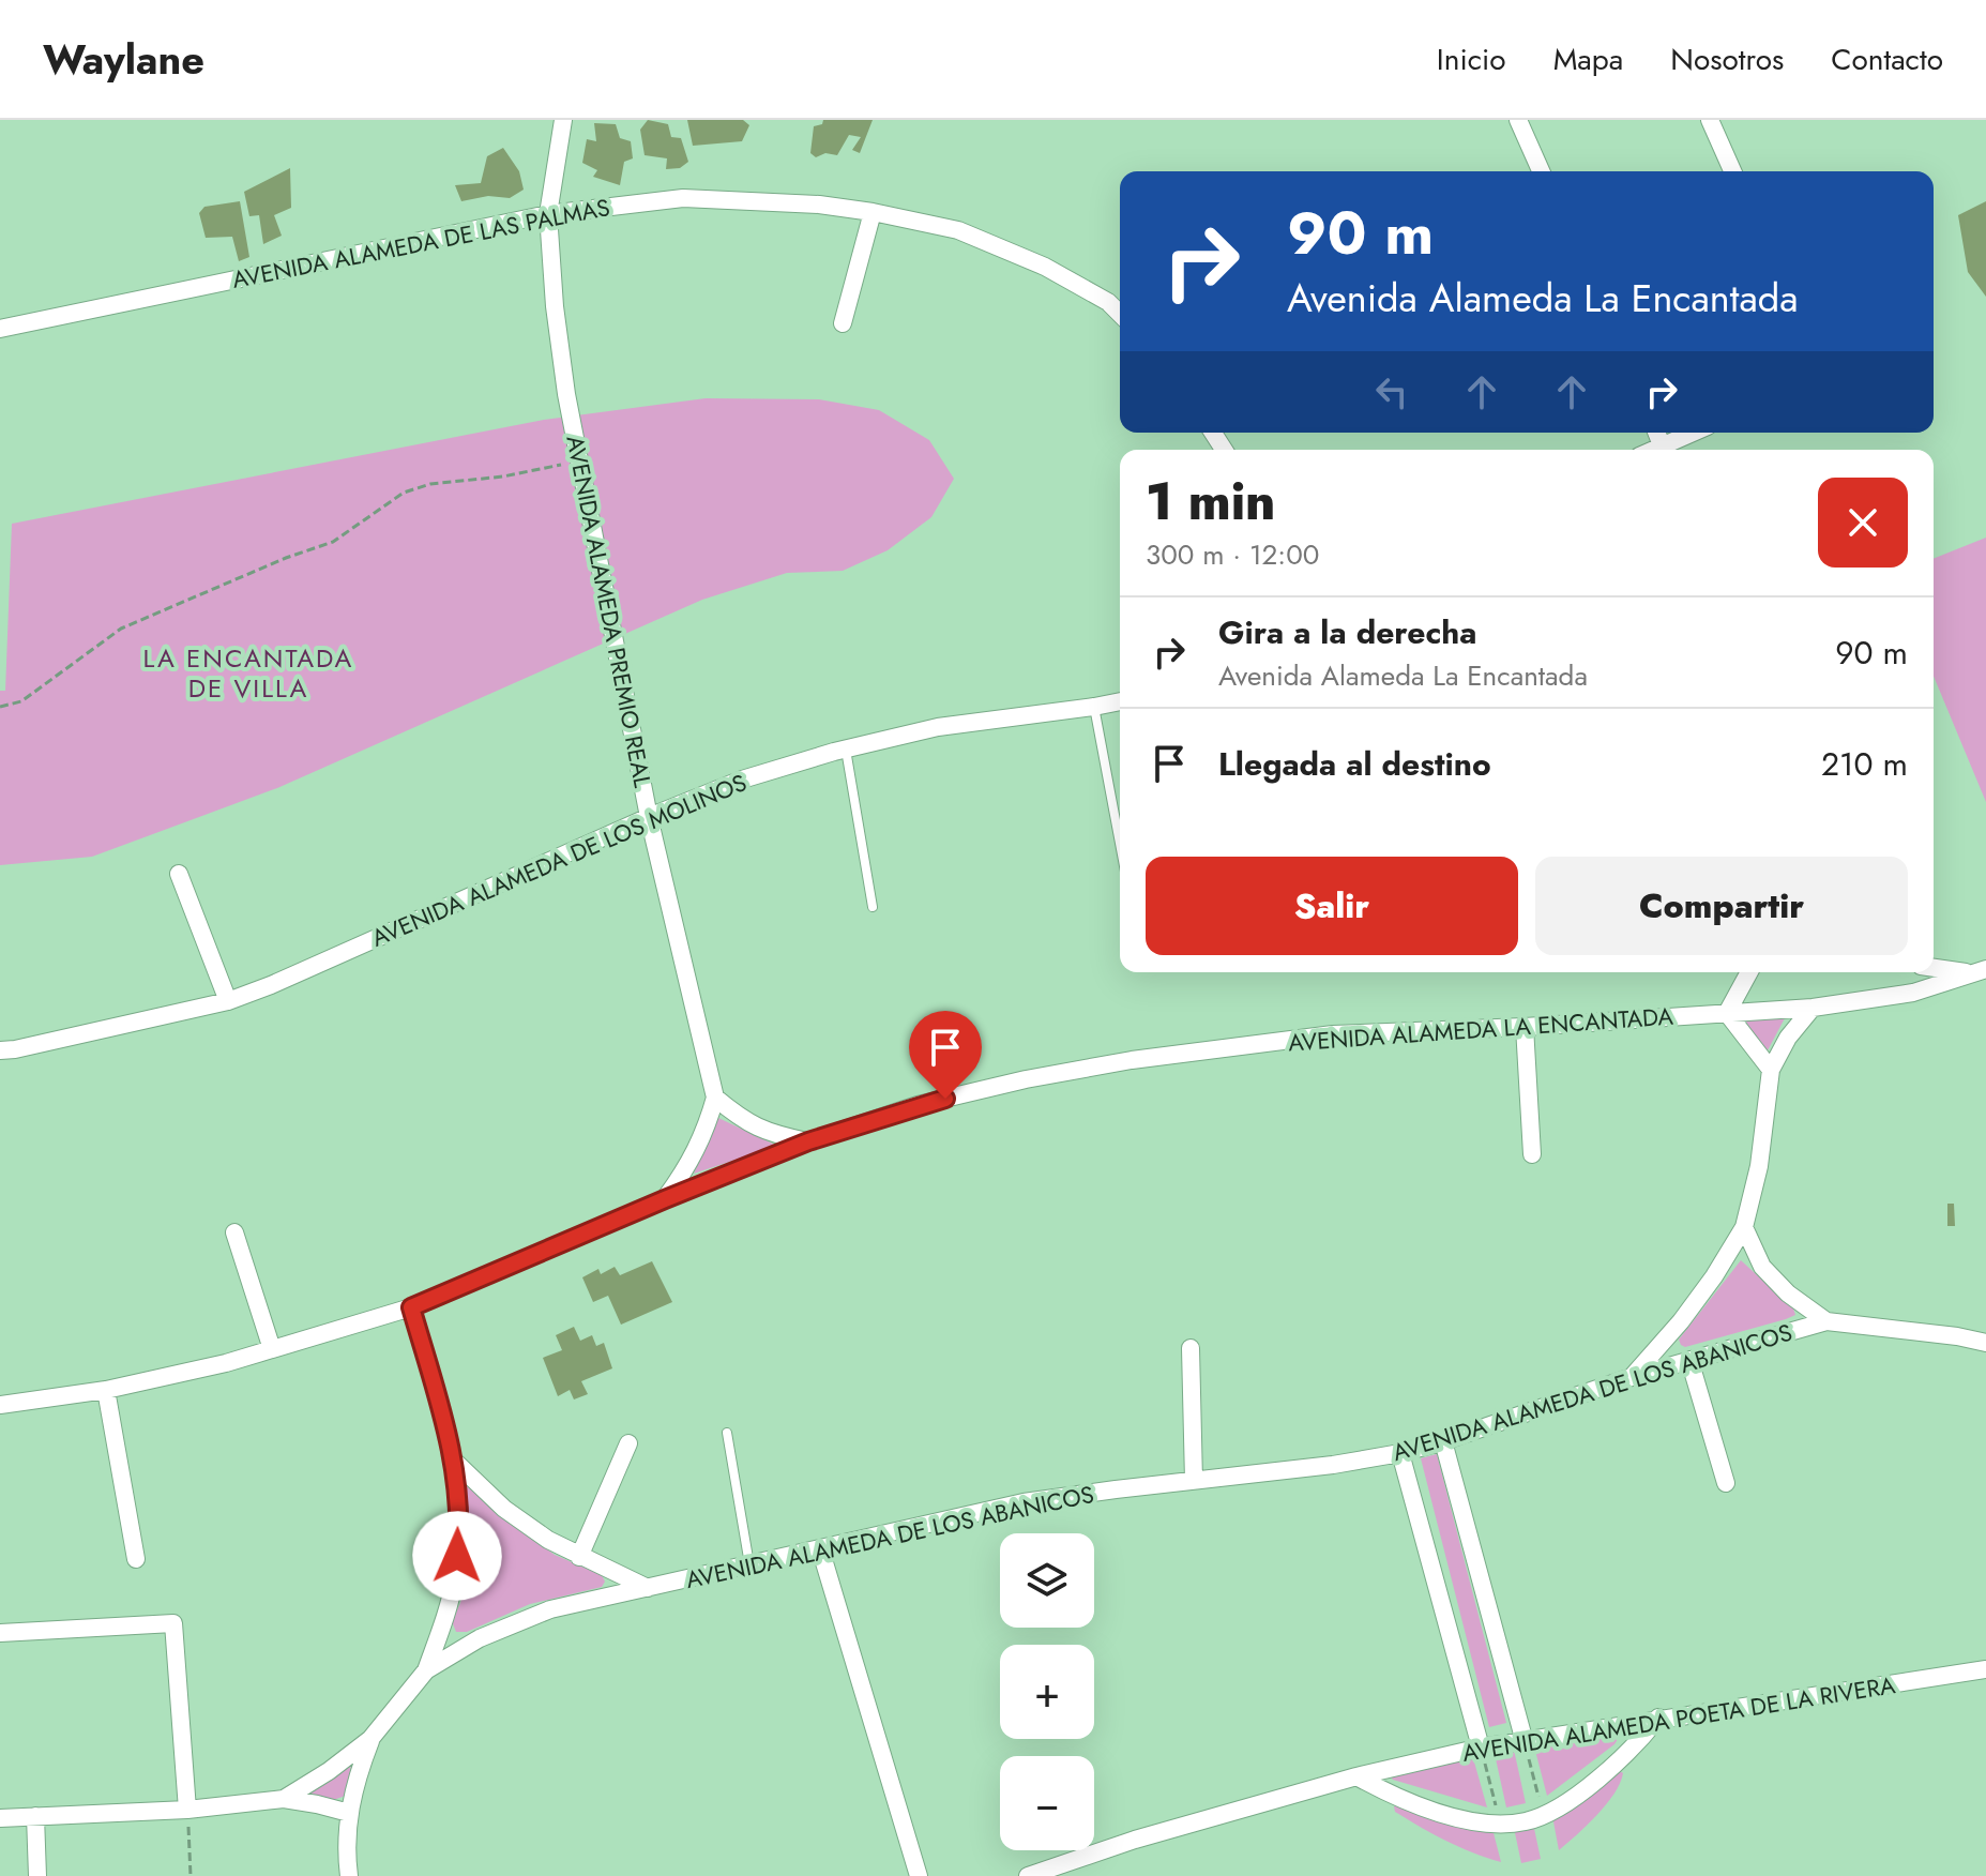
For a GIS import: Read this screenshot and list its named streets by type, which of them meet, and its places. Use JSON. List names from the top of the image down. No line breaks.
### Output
{"streets":{"street":["AVENIDA ALAMEDA DE LAS PALMAS","AVENIDA ALAMEDA PREMIO REAL","AVENIDA ALAMEDA DE LOS MOLINOS","AVENIDA ALAMEDA LA ENCANTADA","AVENIDA ALAMEDA DE LOS ABANICOS","AVENIDA ALAMEDA POETA DE LA RIVERA"]},"crossings":[["AVENIDA ALAMEDA DE LAS PALMAS","AVENIDA ALAMEDA PREMIO REAL"],["AVENIDA ALAMEDA PREMIO REAL","AVENIDA ALAMEDA DE LOS MOLINOS"]],"districts":["LA ENCANTADA DE VILLA"],"page":{"header":"Waylane","nav":["Inicio","Mapa","Nosotros","Contacto"],"turn":["90 m","Avenida Alameda La Encantada"],"heading":["1 min","300 m · 12:00"],"list":[{"name":"Gira a la derecha","note":"Avenida Alameda La Encantada","value":"90 m"},{"name":"Llegada al destino","value":"210 m"}],"buttons":["Salir","Compartir"],"map_buttons":["+","−"]}}
